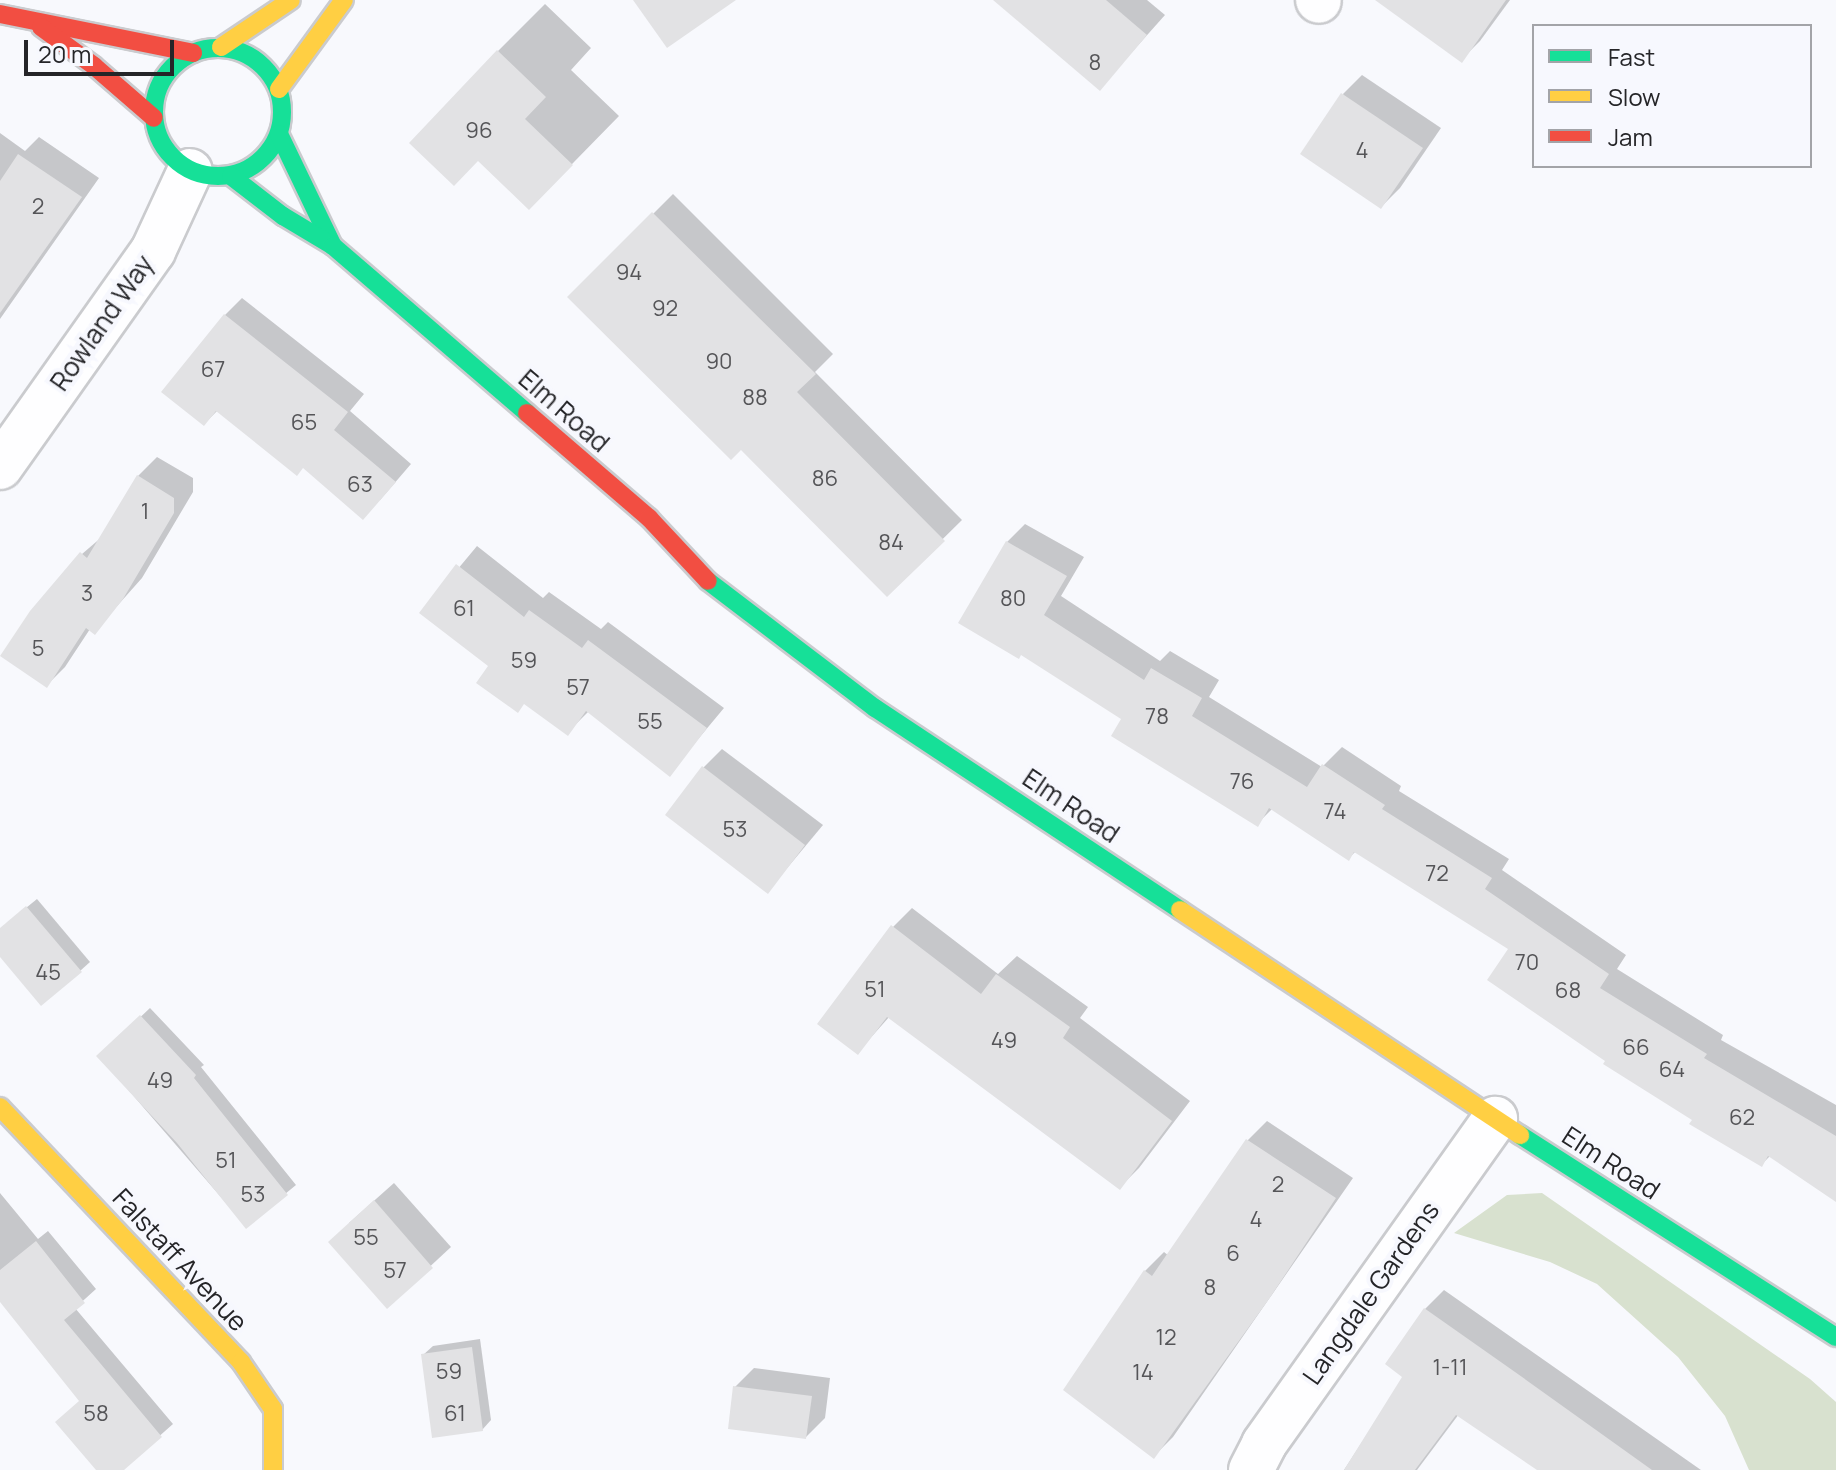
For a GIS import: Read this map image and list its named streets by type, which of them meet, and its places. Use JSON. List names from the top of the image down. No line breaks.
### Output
{"streets":{"main road":["Elm Road","Falstaff Avenue"],"street":["Rowland Way","Langdale Gardens"]},"crossings":[["Rowland Way","Elm Road"],["Elm Road","Langdale Gardens"]],"house_numbers":["8","96","4","2","94","92","90","67","88","65","86","63","1","84","3","80","61","5","59","57","78","55","76","74","53","72","70","45","51","68","49","66","64","49","62","51","2","53","4","55","6","57","8","12","1-11","59","14","58","61"],"legend":["Fast","Slow","Jam"],"scale_bar":"20 m"}
